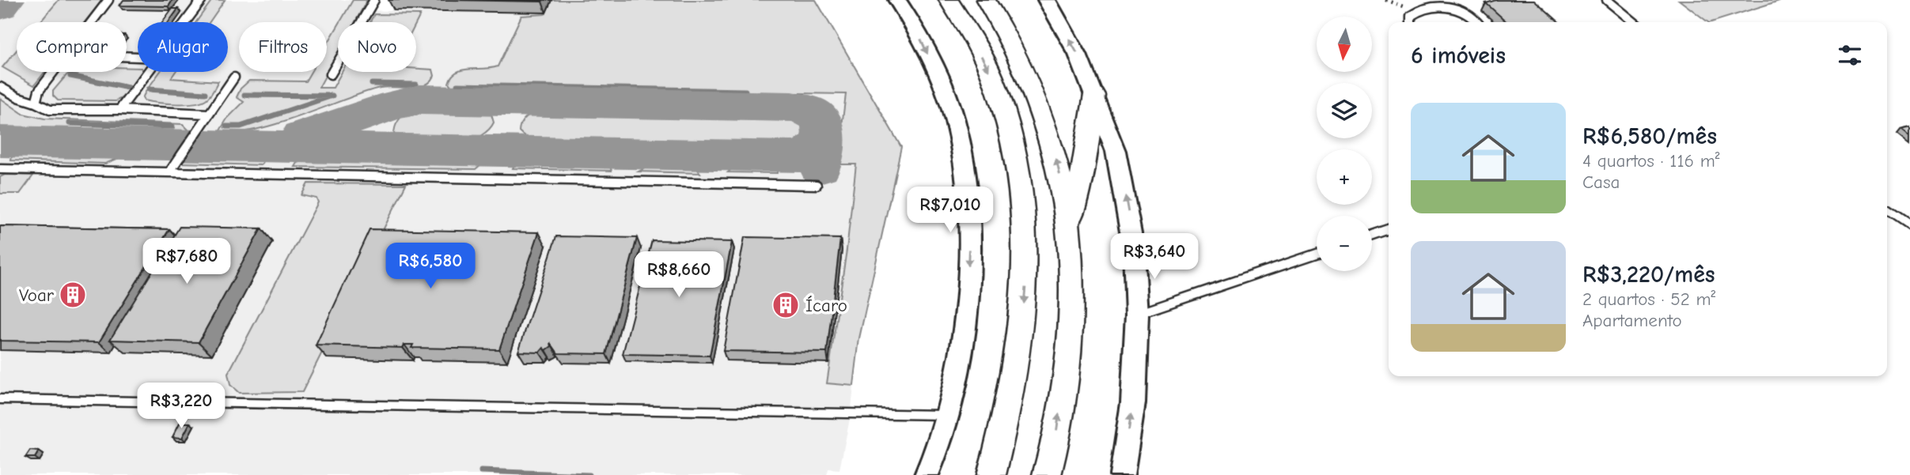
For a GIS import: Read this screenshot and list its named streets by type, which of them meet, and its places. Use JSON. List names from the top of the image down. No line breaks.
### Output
{"places":{"building":["Voar","Ícaro"]},"north":"bottom","page":{"map_buttons":["+","−"],"chip":["Comprar","Alugar","Filtros","Novo"],"heading":"6 imóveis","list":[{"name":"R$6,580/mês","note":"4 quartos · 116 m² · Casa"},{"name":"R$3,220/mês","note":"2 quartos · 52 m² · Apartamento"}],"price":["R$7,010","R$3,640","R$7,680","R$6,580","R$8,660","R$3,220"]}}
